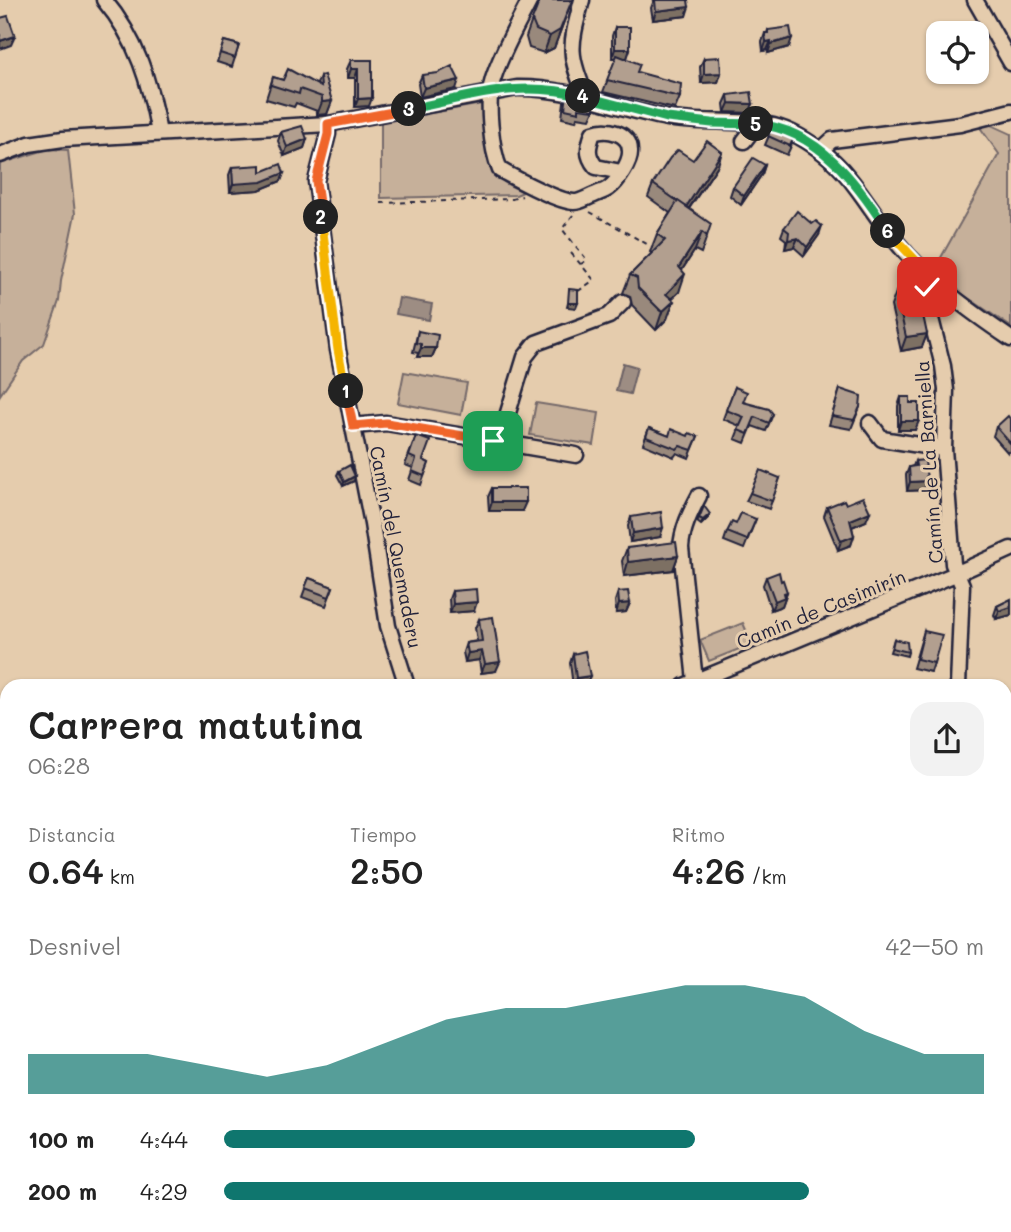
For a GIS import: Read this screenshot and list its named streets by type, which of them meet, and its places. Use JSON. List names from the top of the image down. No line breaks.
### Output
{"streets":{"street":["Camín de La Barniella","Camín del Quemaderu","Camín de Casimirín"]},"crossings":[["Camín de La Barniella","Camín de Casimirín"]],"page":{"pins":["4","3","5","2","6","1"],"heading":["Carrera matutina","06:28"],"stats":[["Distancia","0.64 km"],["Tiempo","2:50"],["Ritmo","4:26 /km"]],"chart":["Desnivel","42–50 m"],"list":[{"name":"100 m","note":"4:44"},{"name":"200 m","note":"4:29"}]}}
